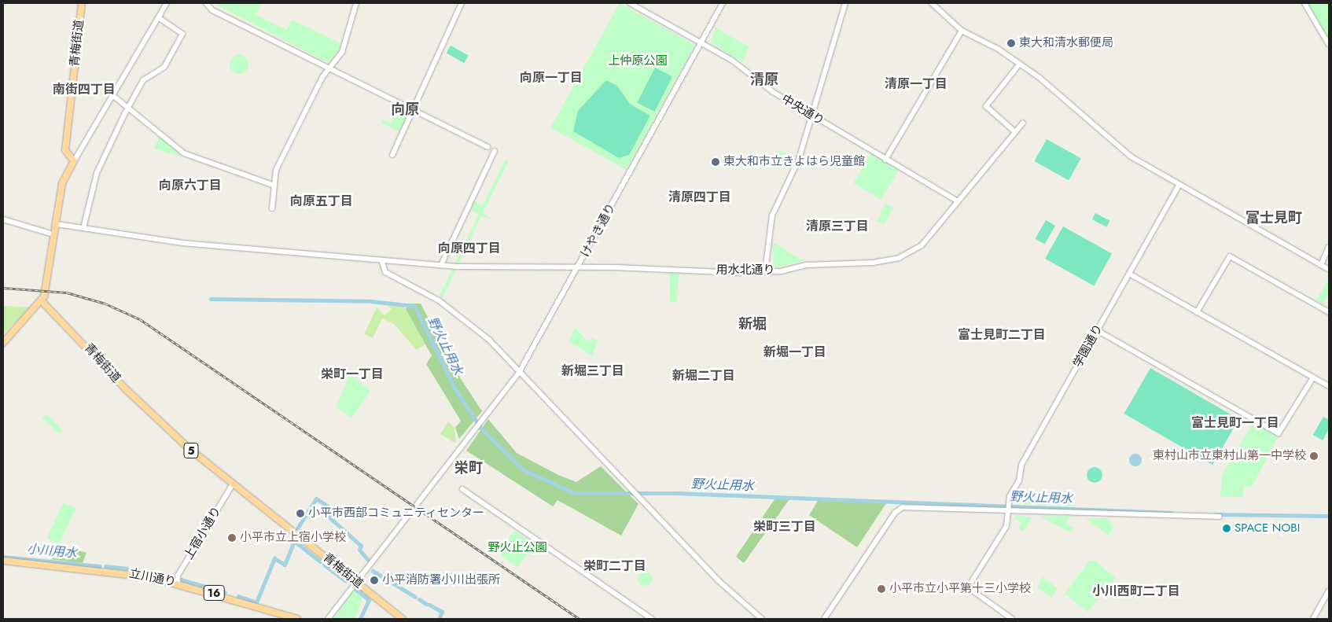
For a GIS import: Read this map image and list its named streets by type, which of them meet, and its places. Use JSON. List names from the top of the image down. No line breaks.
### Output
{"streets":{"main road":["青梅街道","5","立川通り","16"],"street":["中央通り","けやき通り","用水北通り","学園通り","上宿小通り"]},"crossings":[["青梅街道","けやき通り"],["青梅街道","上宿小通り"],["中央通り","けやき通り"],["中央通り","用水北通り"],["けやき通り","用水北通り"],["上宿小通り","立川通り"]],"districts":["向原一丁目","清原","清原一丁目","南街四丁目","向原","向原六丁目","清原四丁目","向原五丁目","富士見町","清原三丁目","向原四丁目","新堀","富士見町二丁目","新堀一丁目","新堀三丁目","栄町一丁目","新堀二丁目","富士見町一丁目","栄町","栄町三丁目","栄町二丁目","小川西町二丁目"],"water":["野火止用水","小川用水"],"parks":["上仲原公園","野火止公園"],"places":["東大和清水郵便局","東大和市立きよはら児童館","東村山市立東村山第一中学校","小平市西部コミュニティセンター","SPACE NOBI","小平市立上宿小学校","小平消防署小川出張所","小平市立小平第十三小学校"]}
